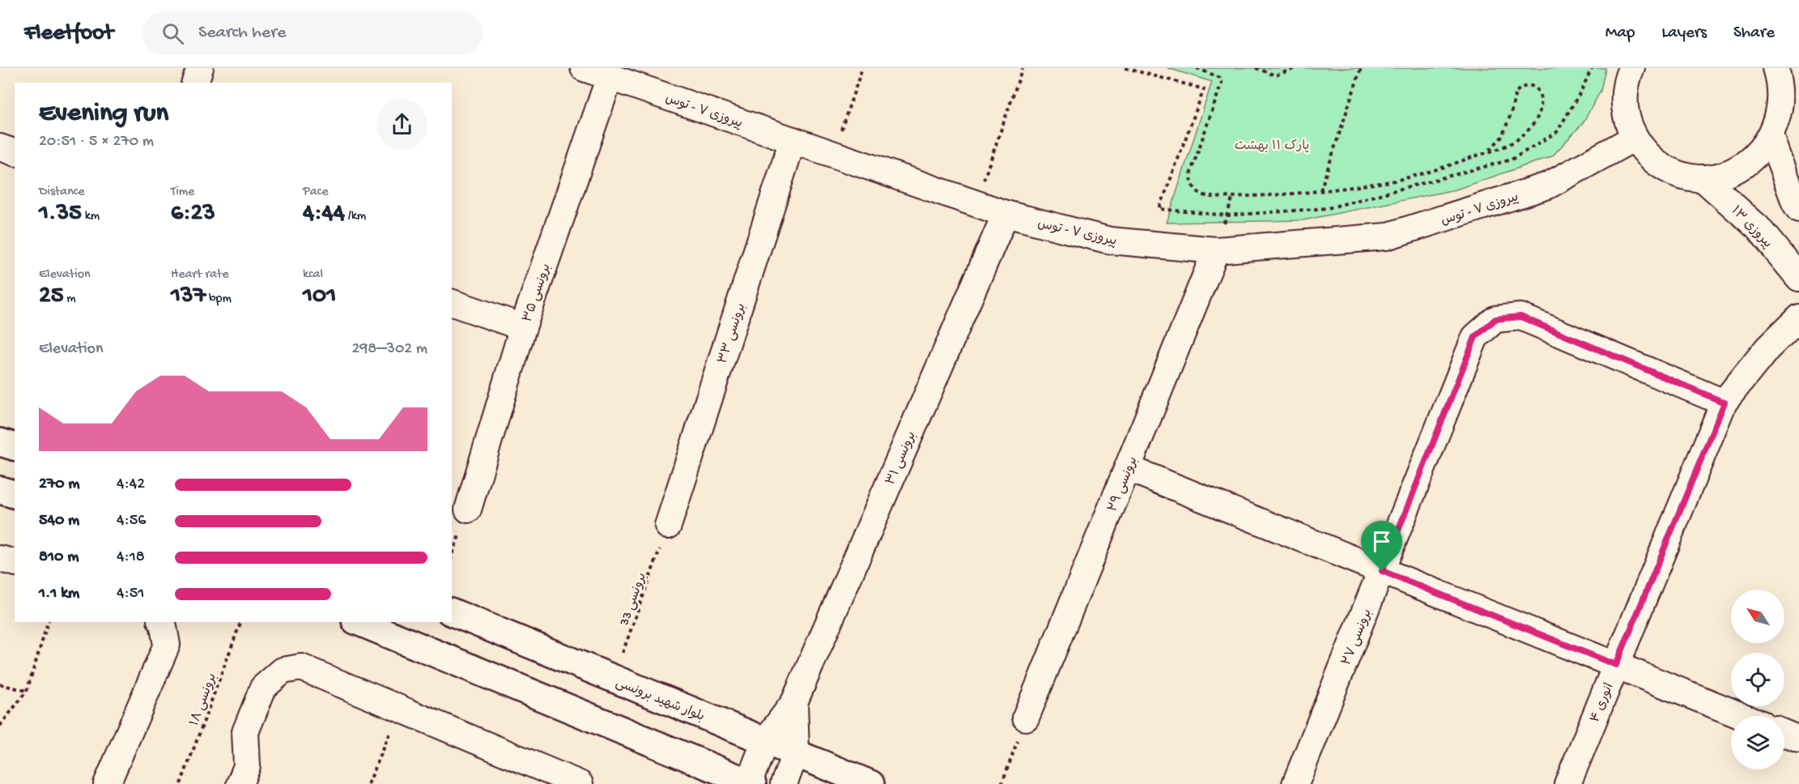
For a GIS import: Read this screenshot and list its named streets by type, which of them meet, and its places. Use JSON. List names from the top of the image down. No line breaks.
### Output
{"streets":{"street":["پیروزی ۷ - توس","پیروزی ۱۳","برونسی ۳۵","برونسی ۳۳","برونسی ۳۱","برونسی ۲۹","برونسی ۲۷","بلوار شهید برونسی","انوری ۴"],"path":["برونسی 33","برونسی ۱۸"]},"crossings":[["پیروزی ۷ - توس","برونسی ۳۵"],["پیروزی ۷ - توس","برونسی ۳۳"],["پیروزی ۷ - توس","برونسی ۳۱"],["پیروزی ۷ - توس","برونسی ۲۹"],["برونسی ۳۳","برونسی 33"],["برونسی ۳۱","بلوار شهید برونسی"],["برونسی 33","بلوار شهید برونسی"],["برونسی ۲۷","انوری ۴"]],"parks":["پارک ۱۱ بهشت"],"north":"top left","page":{"header":"Fleetfoot","search":"Search here","nav":["Map","Layers","Share"],"heading":["Evening run","20:51 · 5 × 270 m"],"stats":[["Distance","1.35 km"],["Time","6:23"],["Pace","4:44 /km"],["Elevation","25 m"],["Heart rate","137 bpm"],["kcal","101"]],"chart":["Elevation","298–302 m"],"list":[{"name":"270 m","note":"4:42"},{"name":"540 m","note":"4:56"},{"name":"810 m","note":"4:18"},{"name":"1.1 km","note":"4:51"}]}}
